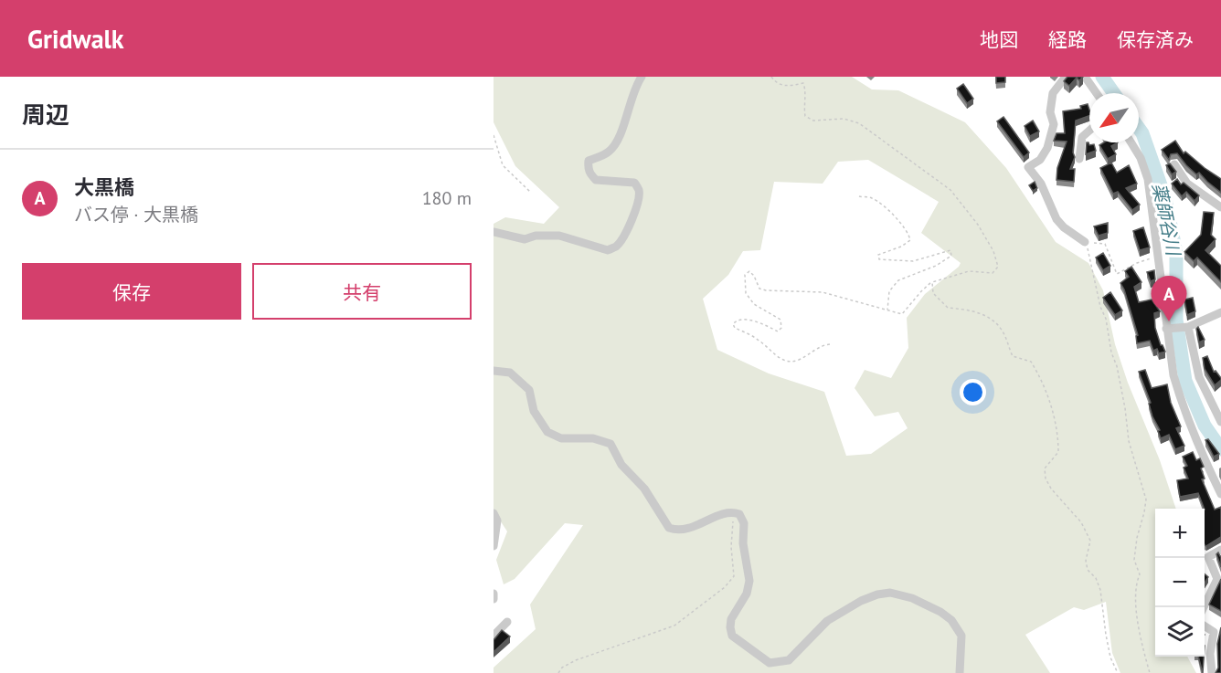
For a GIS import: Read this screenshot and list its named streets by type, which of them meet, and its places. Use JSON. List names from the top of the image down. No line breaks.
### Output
{"water":["薬師谷川"],"north":"bottom left","page":{"header":"Gridwalk","nav":["地図","経路","保存済み"],"heading":"周辺","list":[{"mark":"A","name":"大黒橋","note":"バス停 · 大黒橋","value":"180 m"}],"buttons":["保存","共有"],"pins":"A","map_buttons":["+","−"]}}
